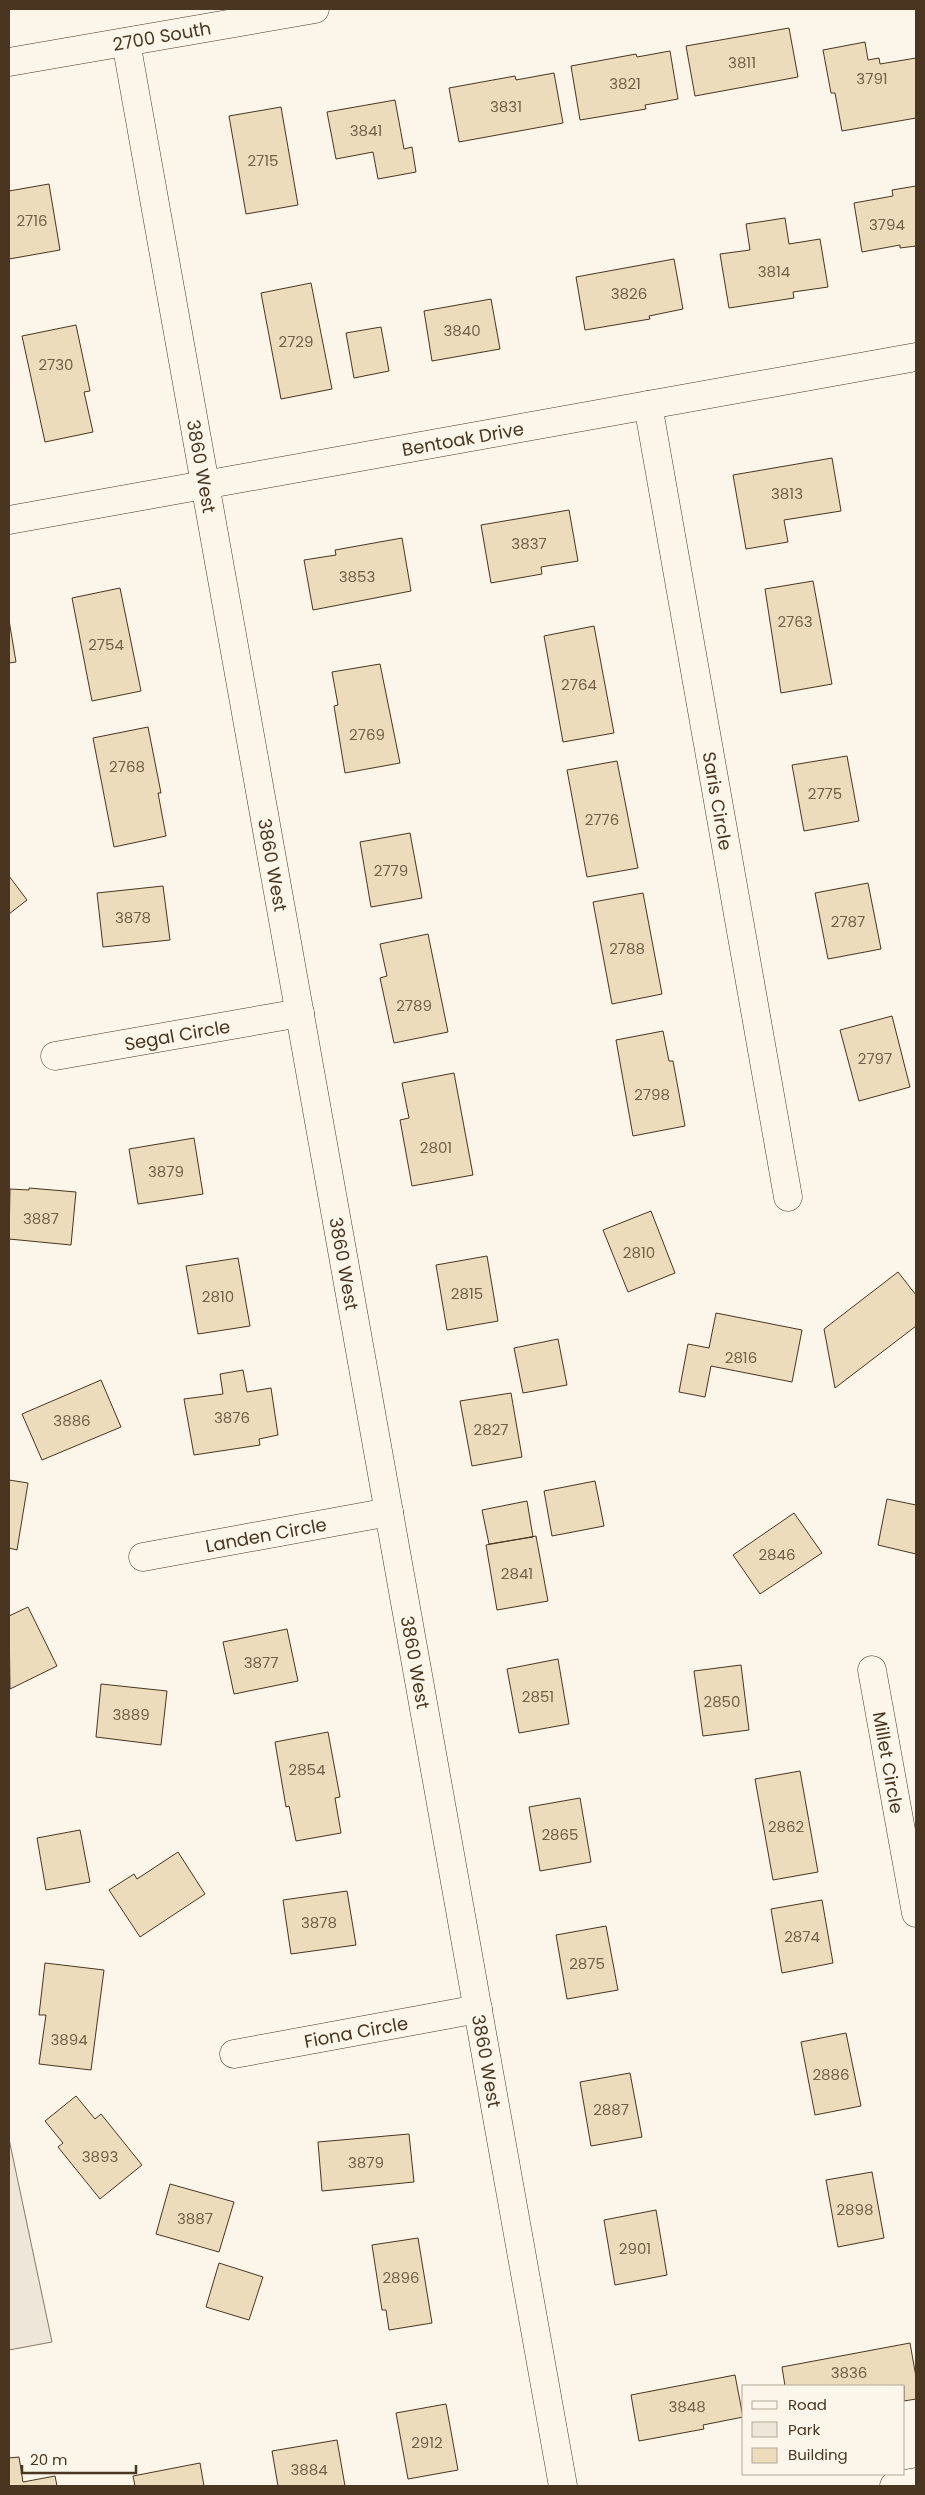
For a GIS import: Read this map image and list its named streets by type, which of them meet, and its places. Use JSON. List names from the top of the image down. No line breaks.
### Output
{"streets":{"street":["2700 South","Bentoak Drive","3860 West","Saris Circle","Segal Circle","Landen Circle","Millet Circle","Fiona Circle"]},"crossings":[["2700 South","3860 West"],["Bentoak Drive","3860 West"],["Bentoak Drive","Saris Circle"],["3860 West","Segal Circle"],["3860 West","Landen Circle"],["3860 West","Fiona Circle"]],"house_numbers":["3811","3791","3821","3831","3841","2715","2716","3794","3814","3826","3840","2729","2730","3813","3837","3853","2763","2754","2764","2769","2768","2775","2776","2779","3878","2787","2788","2789","2797","2798","2801","3879","3887","2810","2815","2810","2816","3876","3886","2827","2846","2841","3877","2851","2850","3889","2854","2862","2865","3878","2874","2875","3894","2886","2887","3893","3879","2898","3887","2901","2896","3836","3848","2912","3884"],"legend":["Road","Park","Building"],"scale_bar":"20 m"}
